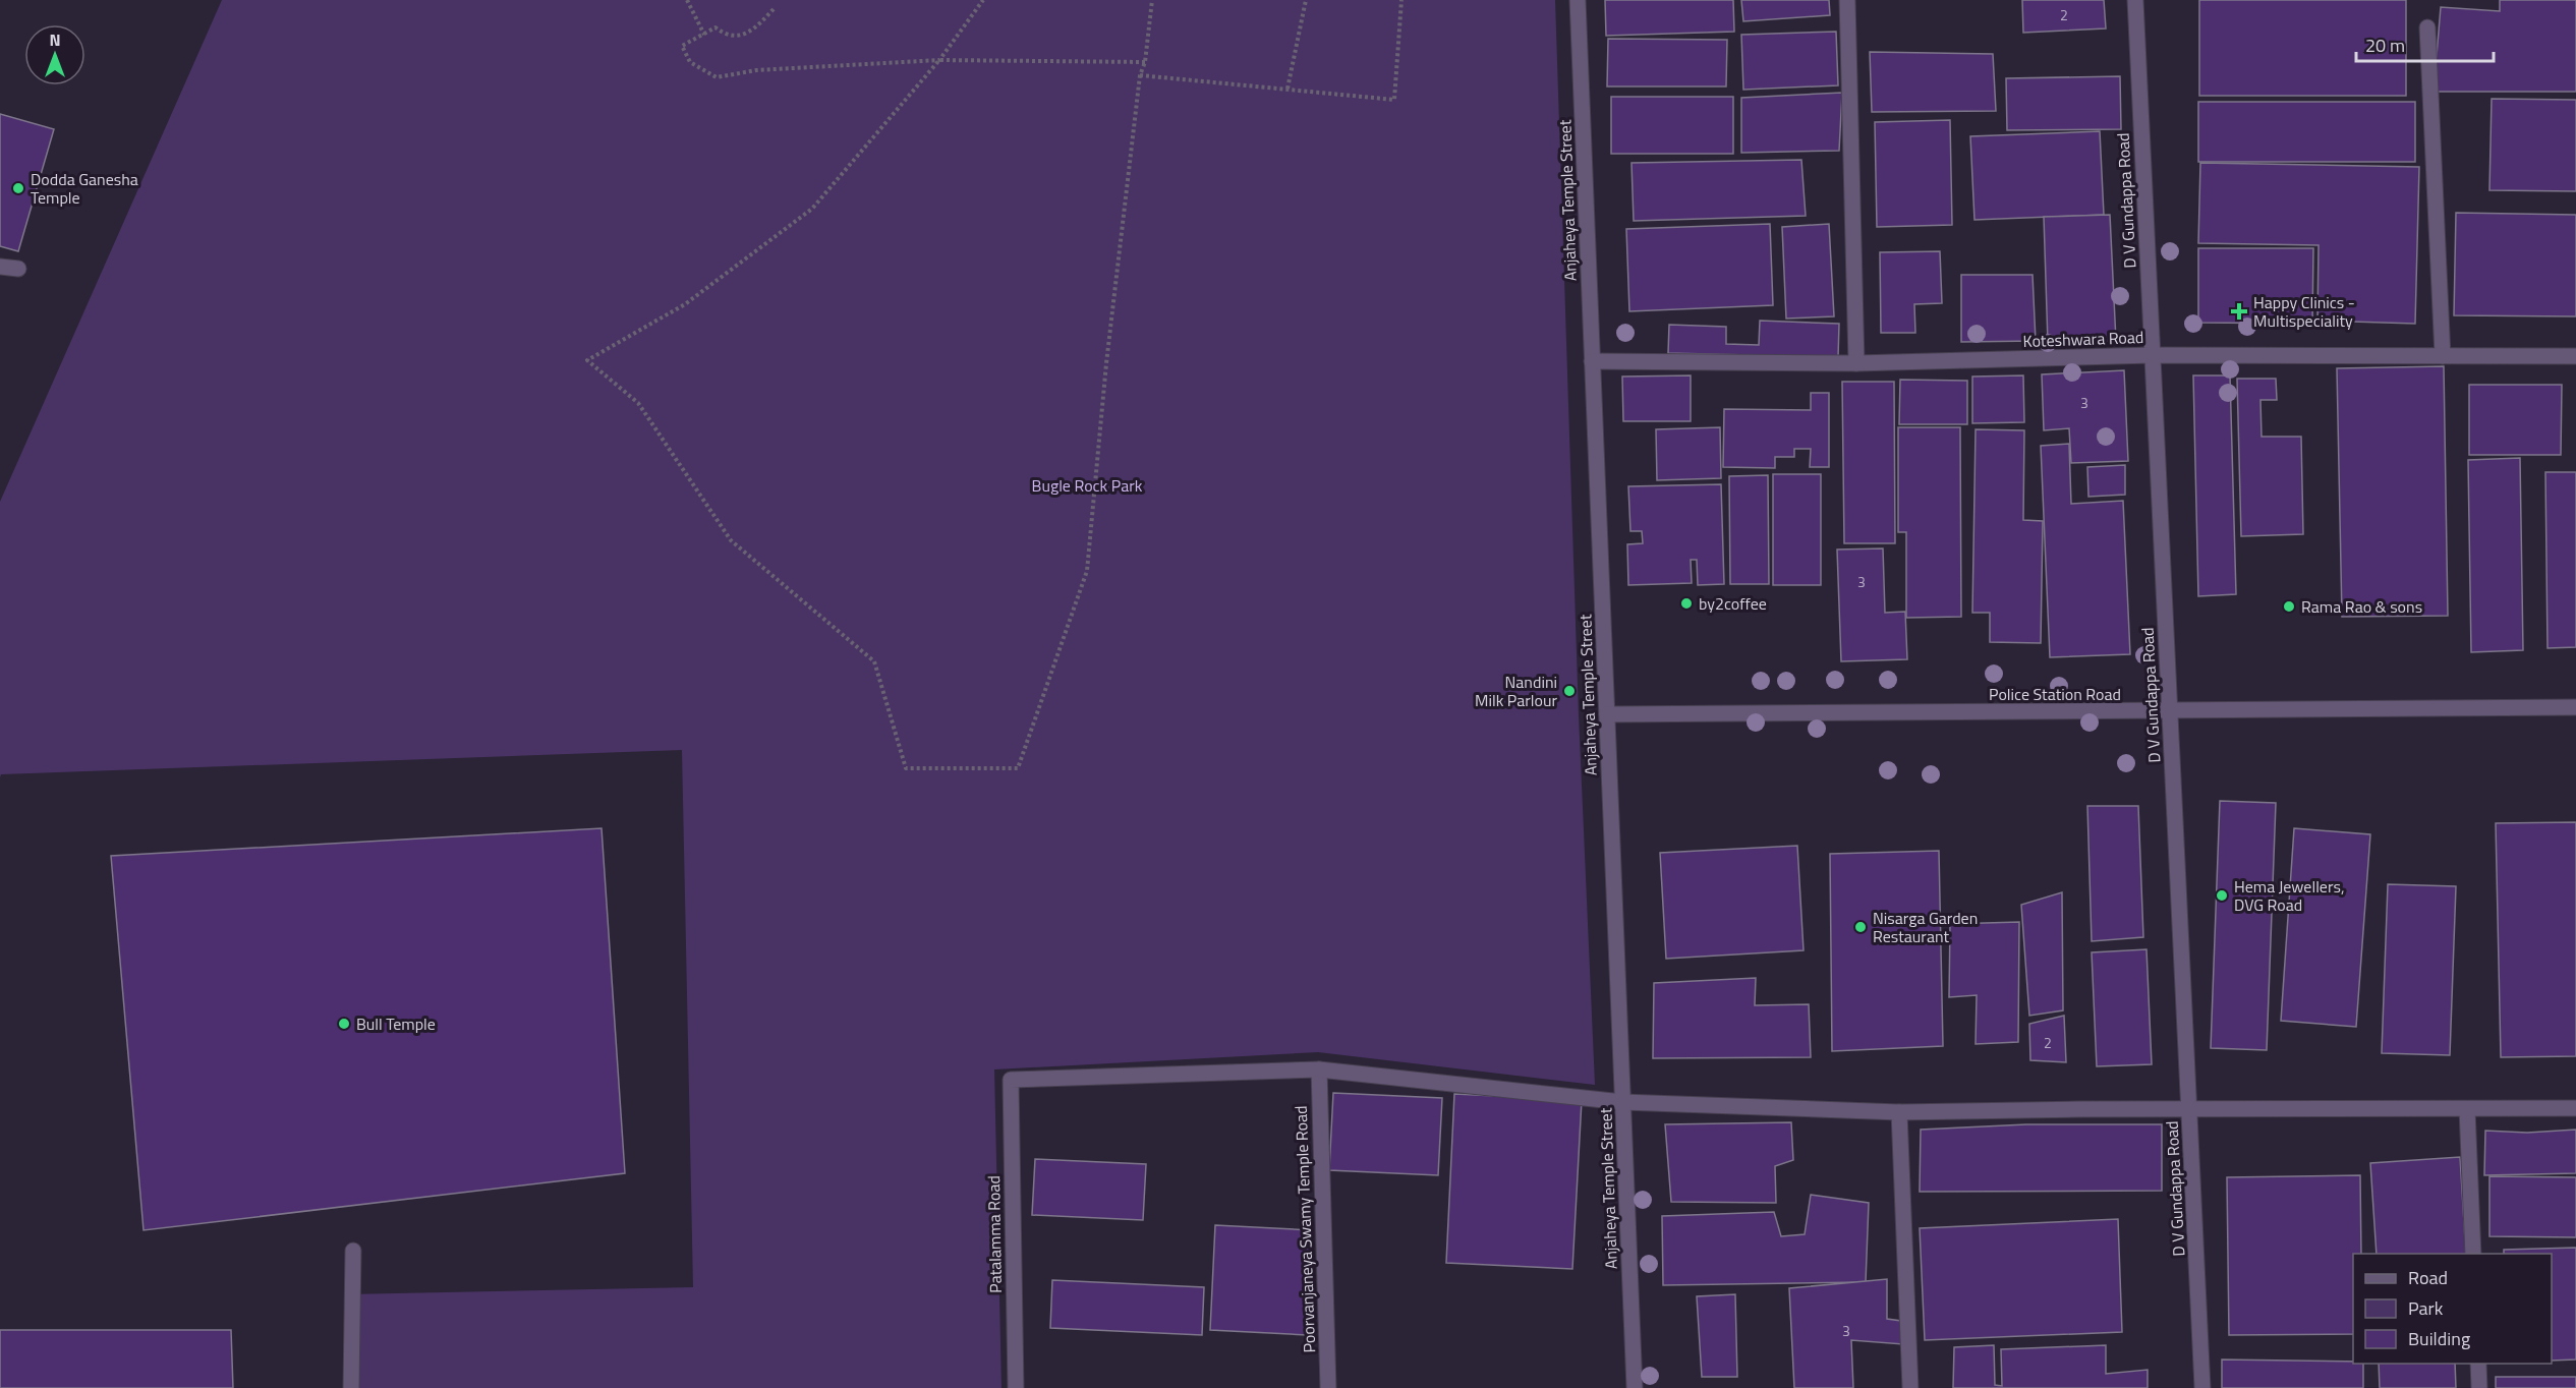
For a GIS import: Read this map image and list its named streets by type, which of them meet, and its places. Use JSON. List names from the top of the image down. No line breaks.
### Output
{"streets":{"street":["Anjaheya Temple Street","D V Gundappa Road","Koteshwara Road","Police Station Road","Poorvanjaneya Swamy Temple Road","Patalamma Road"]},"crossings":[["Anjaheya Temple Street","Koteshwara Road"],["Anjaheya Temple Street","Police Station Road"],["D V Gundappa Road","Koteshwara Road"],["D V Gundappa Road","Police Station Road"],["Poorvanjaneya Swamy Temple Road","Patalamma Road"]],"parks":["Bugle Rock Park"],"places":{"other":["Dodda Ganesha Temple","by2coffee","Rama Rao & sons","Nandini Milk Parlour","Hema Jewellers, DVG Road","Nisarga Garden Restaurant","Bull Temple"],"health":["Happy Clinics - Multispeciality"]},"house_numbers":["2","3","3","2","3"],"legend":["Road","Park","Building"],"scale_bar":"20 m","north":"top"}
